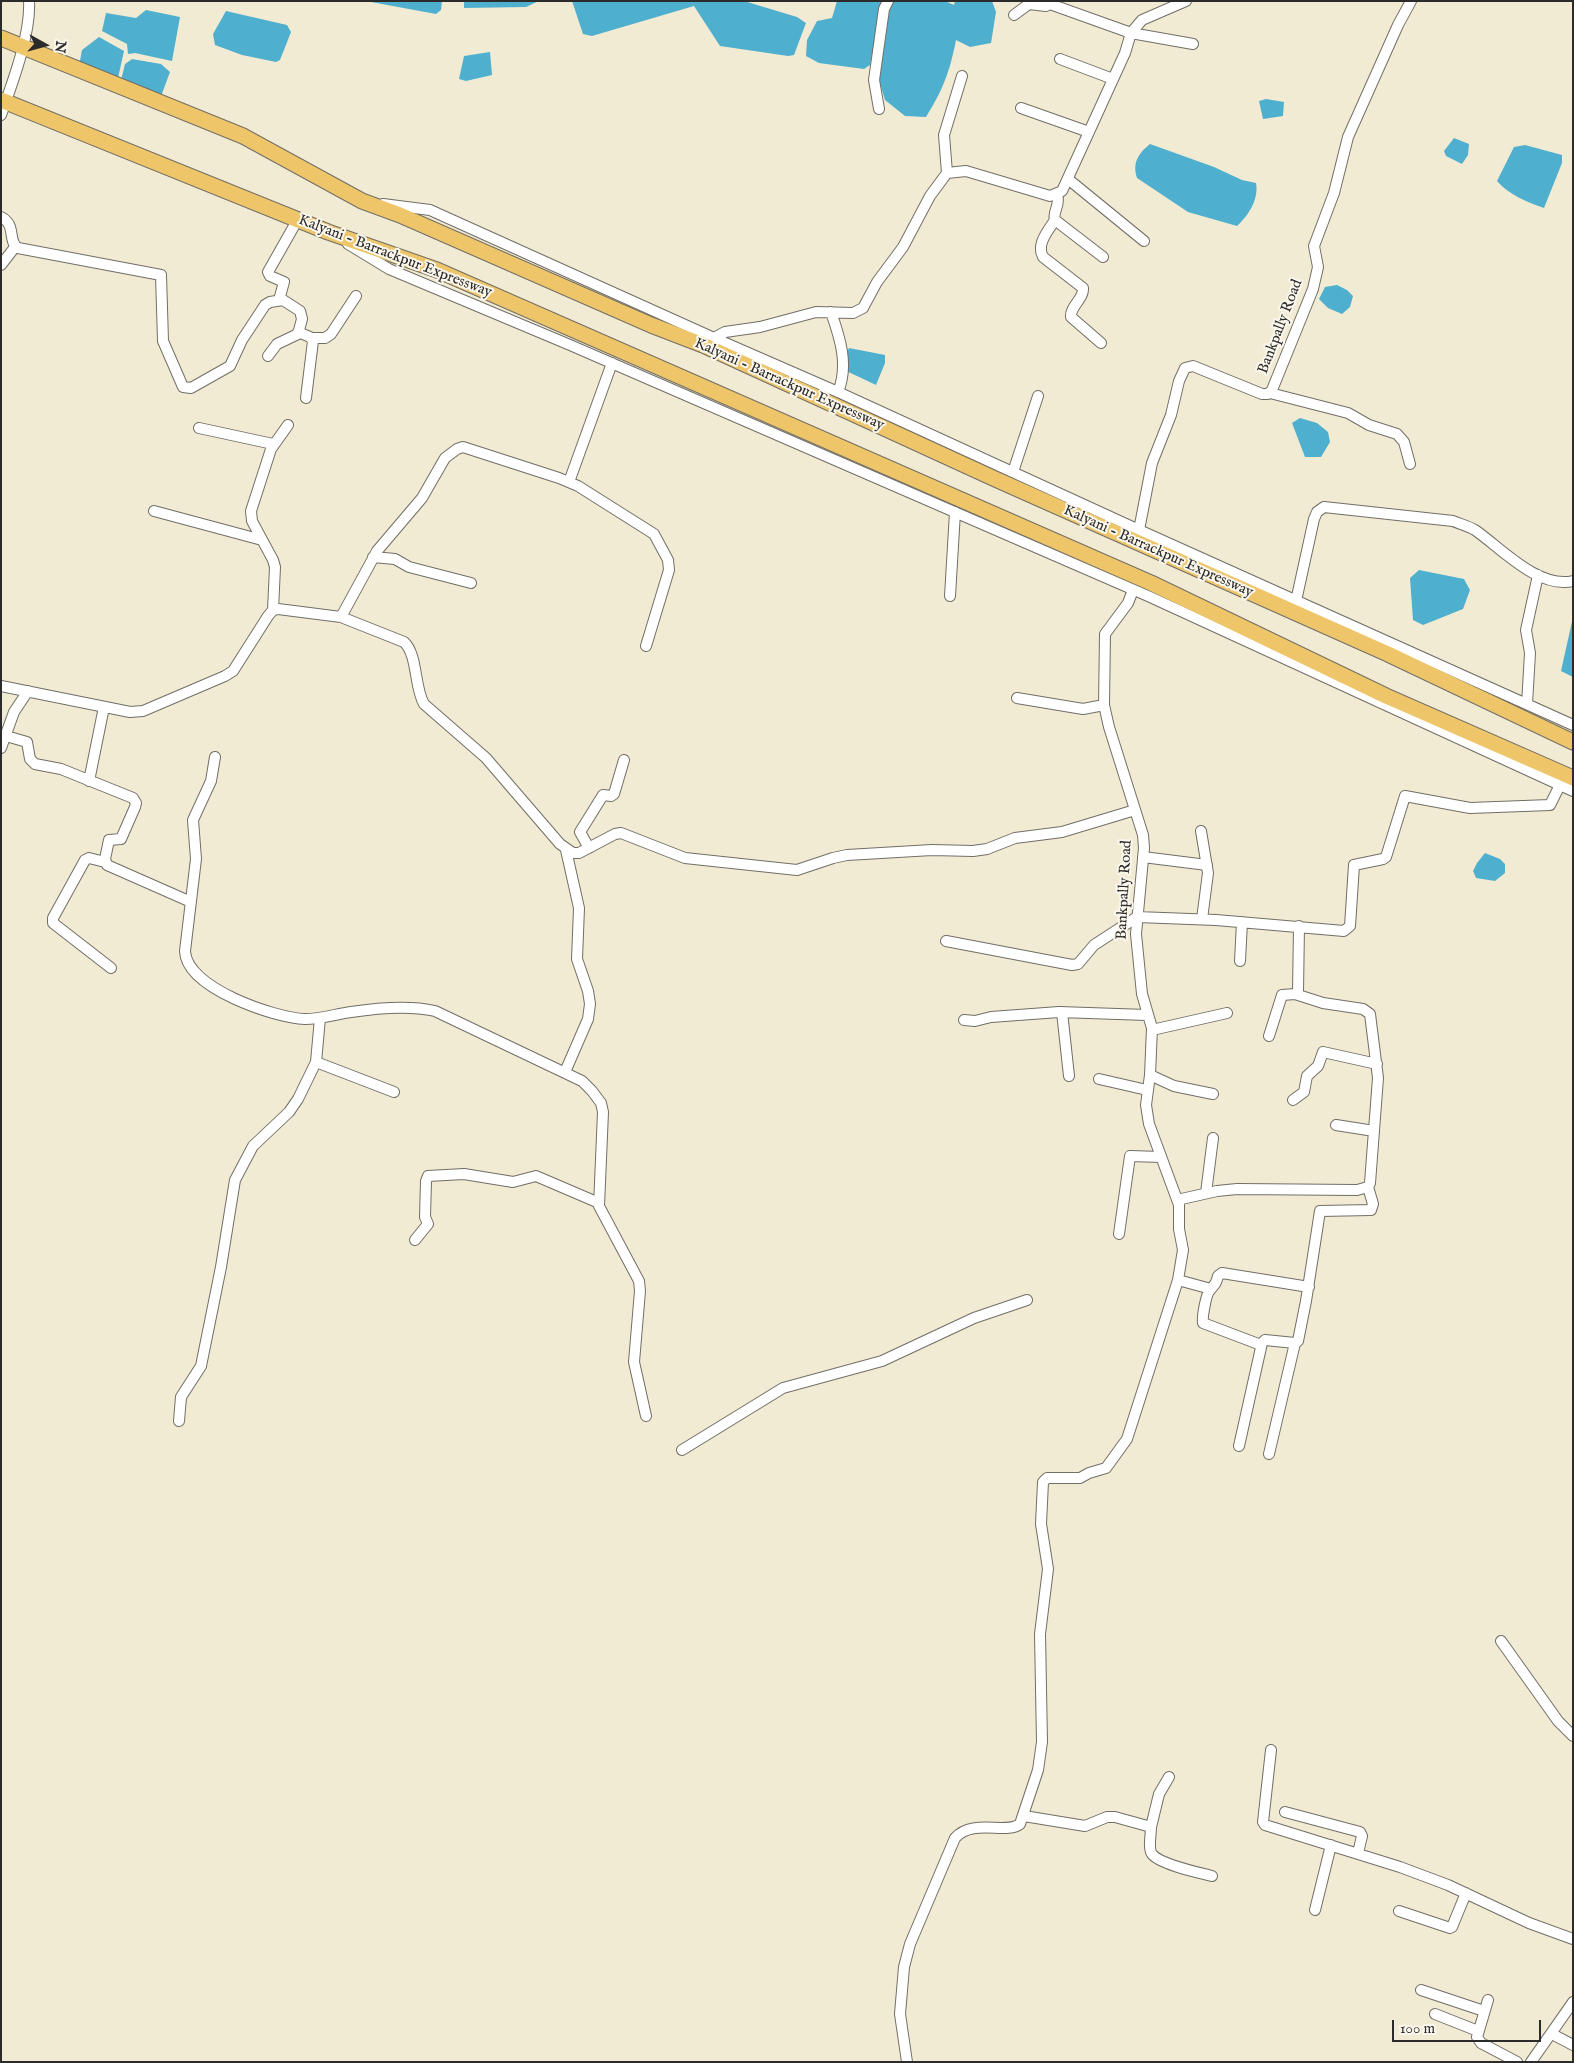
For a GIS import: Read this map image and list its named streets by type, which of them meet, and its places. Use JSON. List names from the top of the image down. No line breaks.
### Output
{"streets":{"highway":["Kalyani - Barrackpur Expressway"],"street":["Bankpally Road"]},"scale_bar":"100 m","north":"right"}
